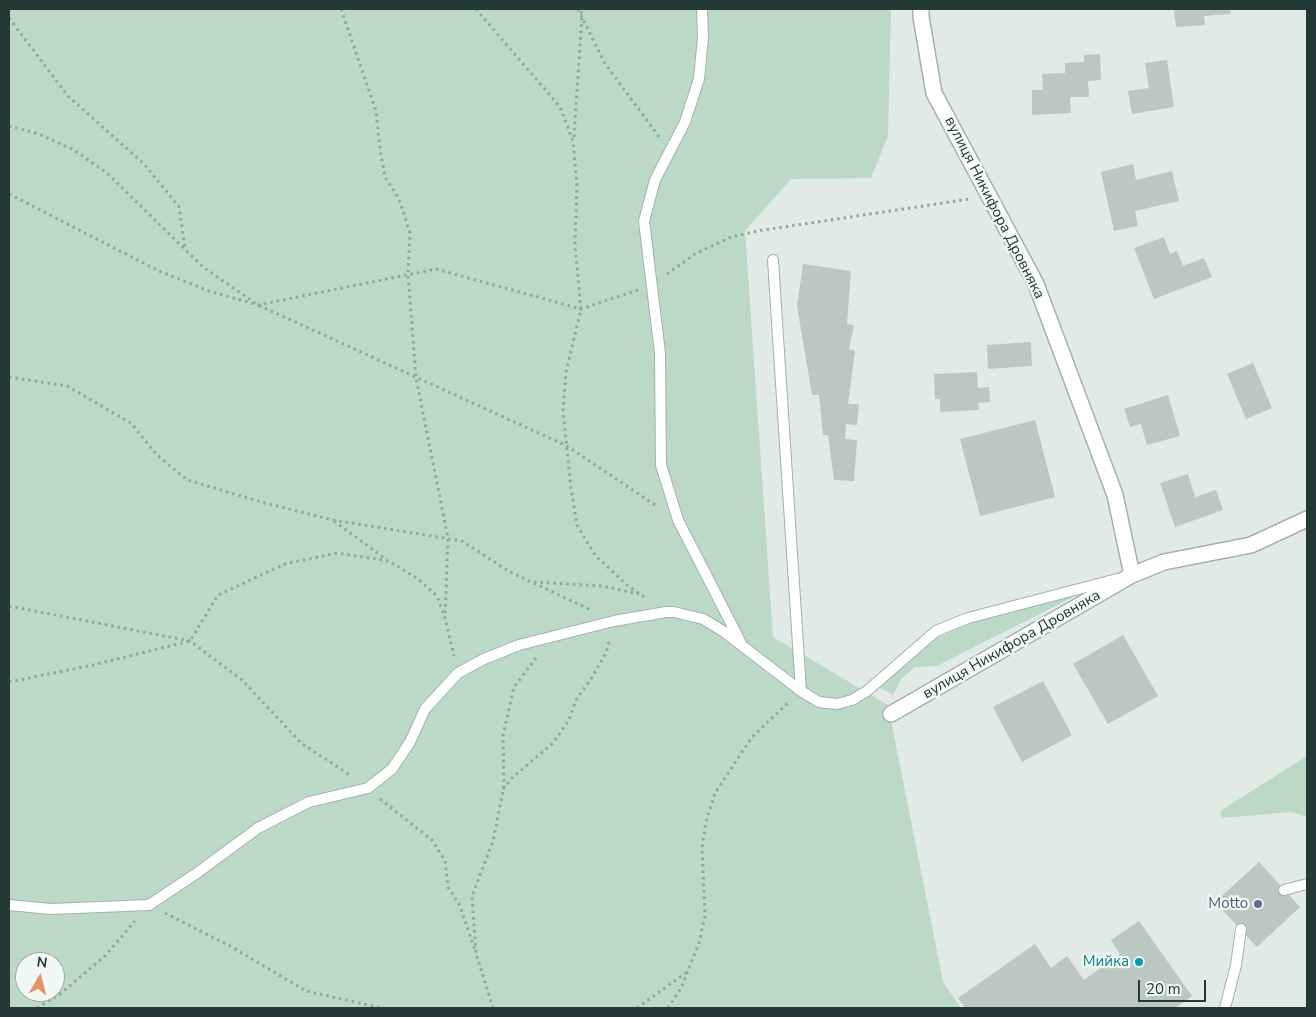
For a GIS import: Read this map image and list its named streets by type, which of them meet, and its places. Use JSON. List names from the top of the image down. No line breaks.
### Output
{"streets":{"street":["вулиця Никифора Дровняка"]},"places":["Motto","Мийка"],"scale_bar":"20 m","north":"top"}
